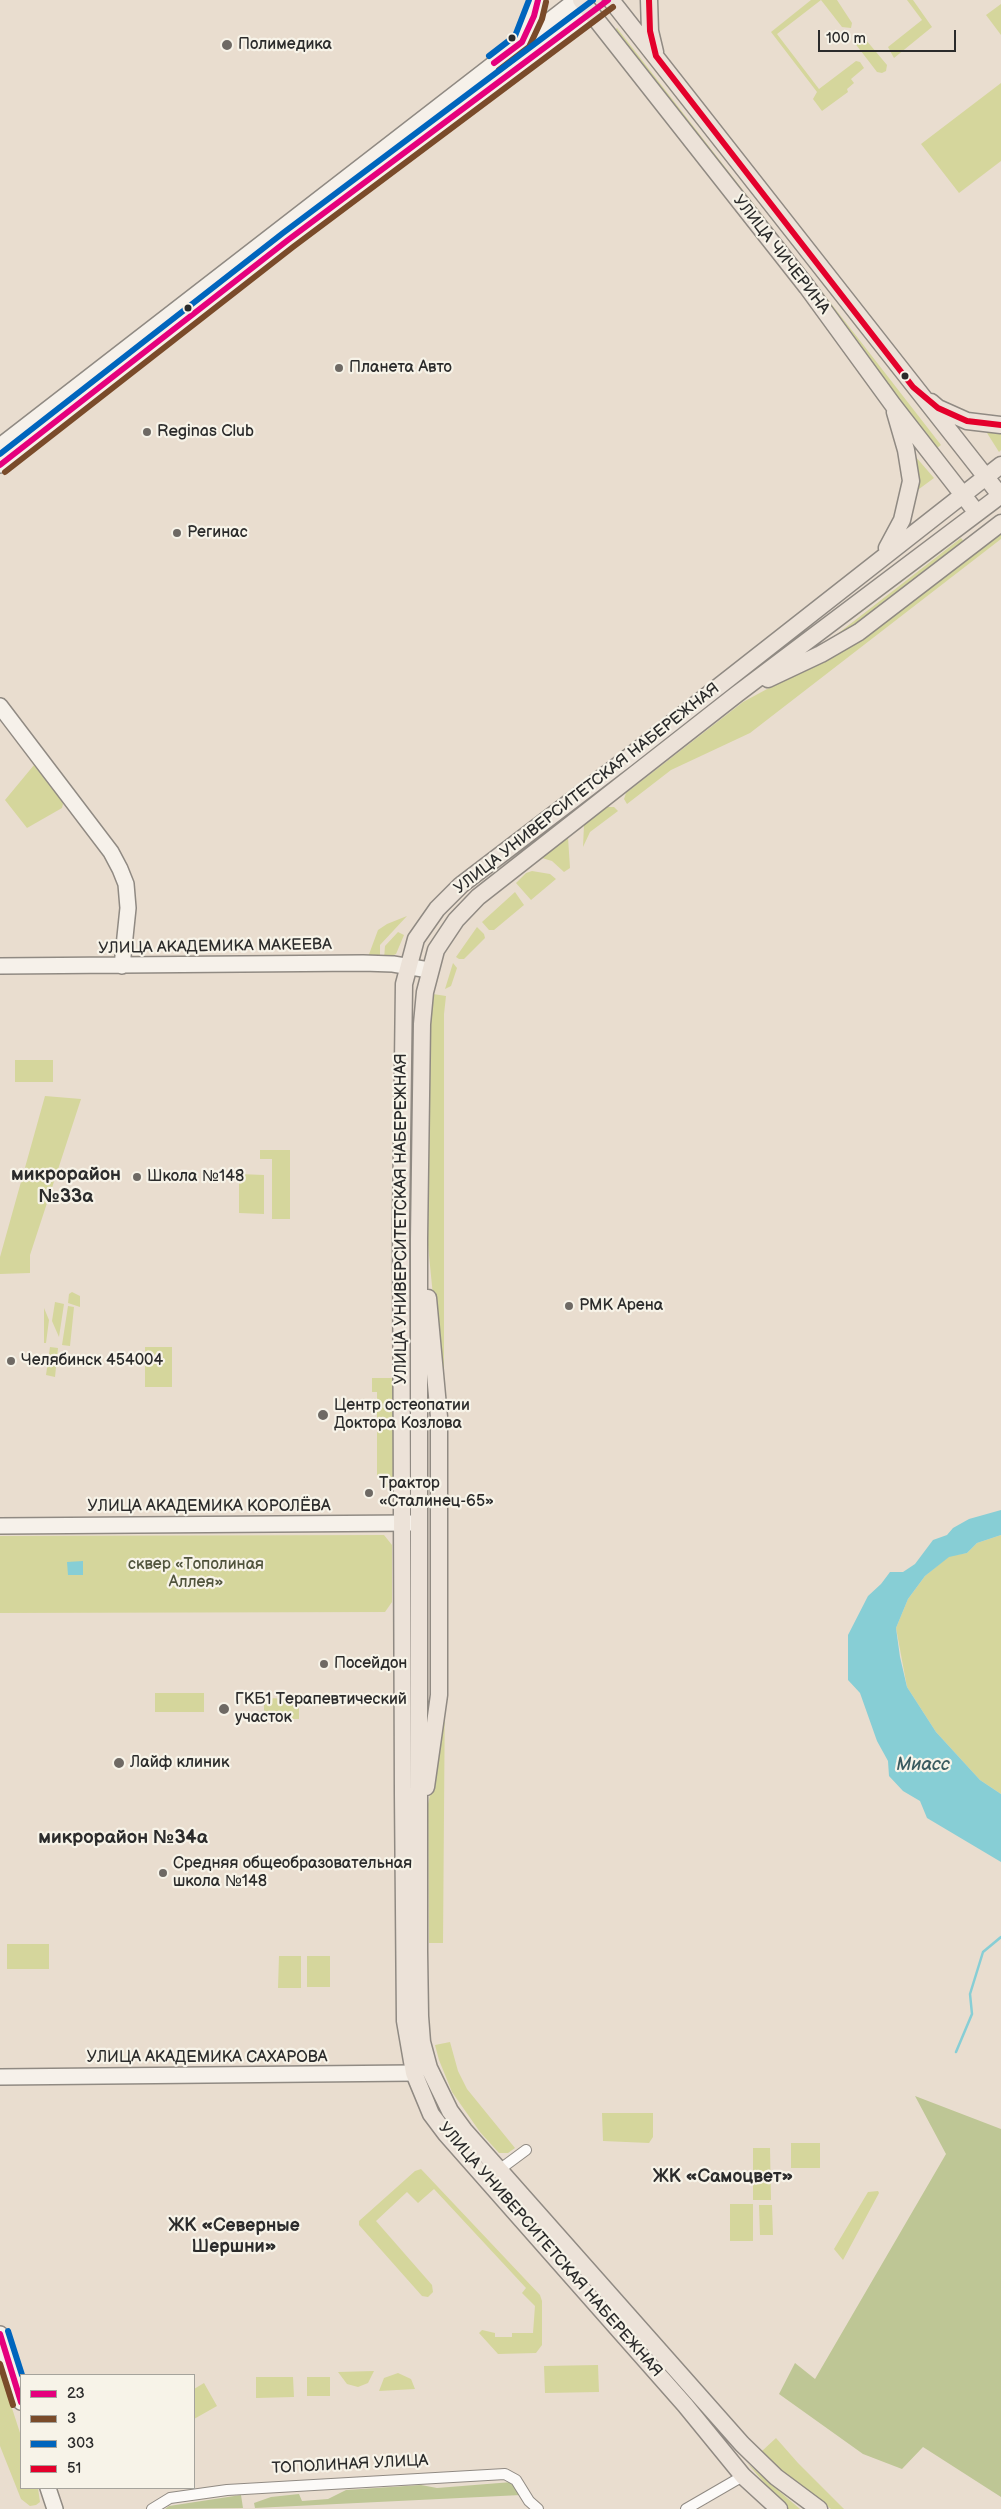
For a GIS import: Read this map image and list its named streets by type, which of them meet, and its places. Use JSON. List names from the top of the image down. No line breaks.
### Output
{"streets":{"main road":["УЛИЦА ЧИЧЕРИНА","УЛИЦА УНИВЕРСИТЕТСКАЯ НАБЕРЕЖНАЯ","УЛИЦА АКАДЕМИКА МАКЕЕВА","УЛИЦА АКАДЕМИКА КОРОЛЁВА","УЛИЦА АКАДЕМИКА САХАРОВА"],"street":["ТОПОЛИНАЯ УЛИЦА"]},"crossings":[["УЛИЦА ЧИЧЕРИНА","УЛИЦА УНИВЕРСИТЕТСКАЯ НАБЕРЕЖНАЯ"],["УЛИЦА УНИВЕРСИТЕТСКАЯ НАБЕРЕЖНАЯ","УЛИЦА АКАДЕМИКА МАКЕЕВА"],["УЛИЦА УНИВЕРСИТЕТСКАЯ НАБЕРЕЖНАЯ","УЛИЦА АКАДЕМИКА КОРОЛЁВА"],["УЛИЦА УНИВЕРСИТЕТСКАЯ НАБЕРЕЖНАЯ","УЛИЦА АКАДЕМИКА САХАРОВА"]],"districts":["микрорайон №33а","микрорайон №34а","ЖК «Самоцвет»","ЖК «Северные Шершни»"],"water":["Миасс"],"parks":["сквер «Тополиная Аллея»"],"places":["Полимедика","Планета Авто","Reginas Club","Регинас","Школа №148","РМК Арена","Челябинск 454004","Центр остеопатии Доктора Козлова","Трактор «Сталинец-65»","Посейдон","ГКБ1 Терапевтический участок","Лайф клиник","Средняя общеобразовательная школа №148"],"lines":["transit line 23","transit line 303","transit line 51","transit line 3"],"legend":["23","3","303","51"],"scale_bar":"100 m"}
